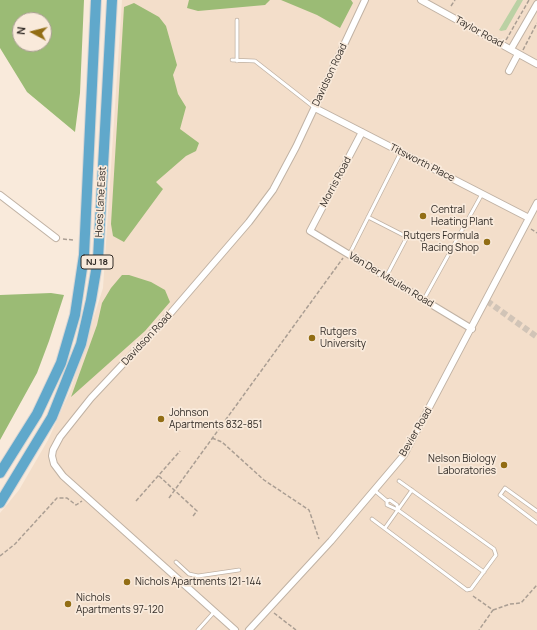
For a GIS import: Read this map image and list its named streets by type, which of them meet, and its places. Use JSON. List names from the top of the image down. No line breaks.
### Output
{"streets":{"highway":["Hoes Lane East","NJ 18"],"street":["Taylor Road","Davidson Road","Titsworth Place","Morris Road","Van Der Meulen Road","Bevier Road"]},"crossings":[["Davidson Road","Titsworth Place"],["Titsworth Place","Morris Road"],["Titsworth Place","Bevier Road"],["Morris Road","Van Der Meulen Road"],["Van Der Meulen Road","Bevier Road"]],"places":["Central Heating Plant","Rutgers Formula Racing Shop","Rutgers University","Johnson Apartments 832-851","Nelson Biology Laboratories","Nichols Apartments 121-144","Nichols Apartments 97-120"],"north":"left"}
